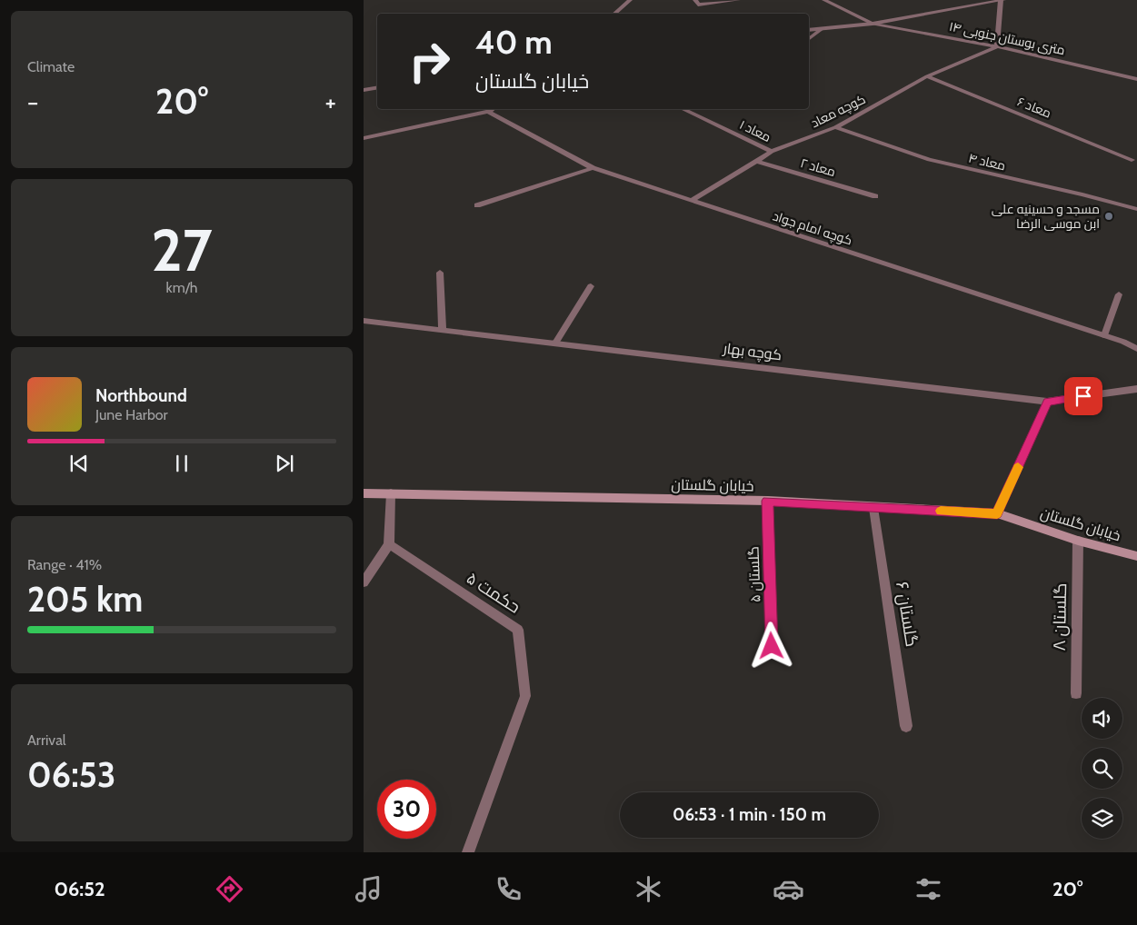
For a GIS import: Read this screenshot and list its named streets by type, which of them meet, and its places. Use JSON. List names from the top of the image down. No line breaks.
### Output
{"streets":{"main road":["خیابان گلستان"],"street":["۱۴ متری بوستان جنوبی","معاد ۶","کوچه معاد","معاد ۱","معاد ۴","معاد ۲","کوچه امام جواد","کوچه بهار","گلستان ۵","حکمت ۵","گلستان ۶","گلستان ۸"]},"crossings":[["۱۴ متری بوستان جنوبی","کوچه معاد"],["معاد ۶","کوچه معاد"],["کوچه معاد","معاد ۱"],["کوچه معاد","معاد ۴"],["کوچه معاد","معاد ۲"],["کوچه معاد","کوچه امام جواد"],["خیابان گلستان","گلستان ۵"],["خیابان گلستان","گلستان ۶"],["خیابان گلستان","گلستان ۸"]],"places":["مسجد و حسینیه علی ابن موسی الرضا"],"page":{"tile":["Climate",["27","km/h"],["Range · 41%","205 km"],["Arrival","06:53"]],"turn":["40 m","خیابان گلستان"],"heat":["−","20°","+"],"song":["Northbound","June Harbor"],"limit":"30","trip":"06:53 · 1 min · 150 m","tabs":["06:52","20°"]}}
